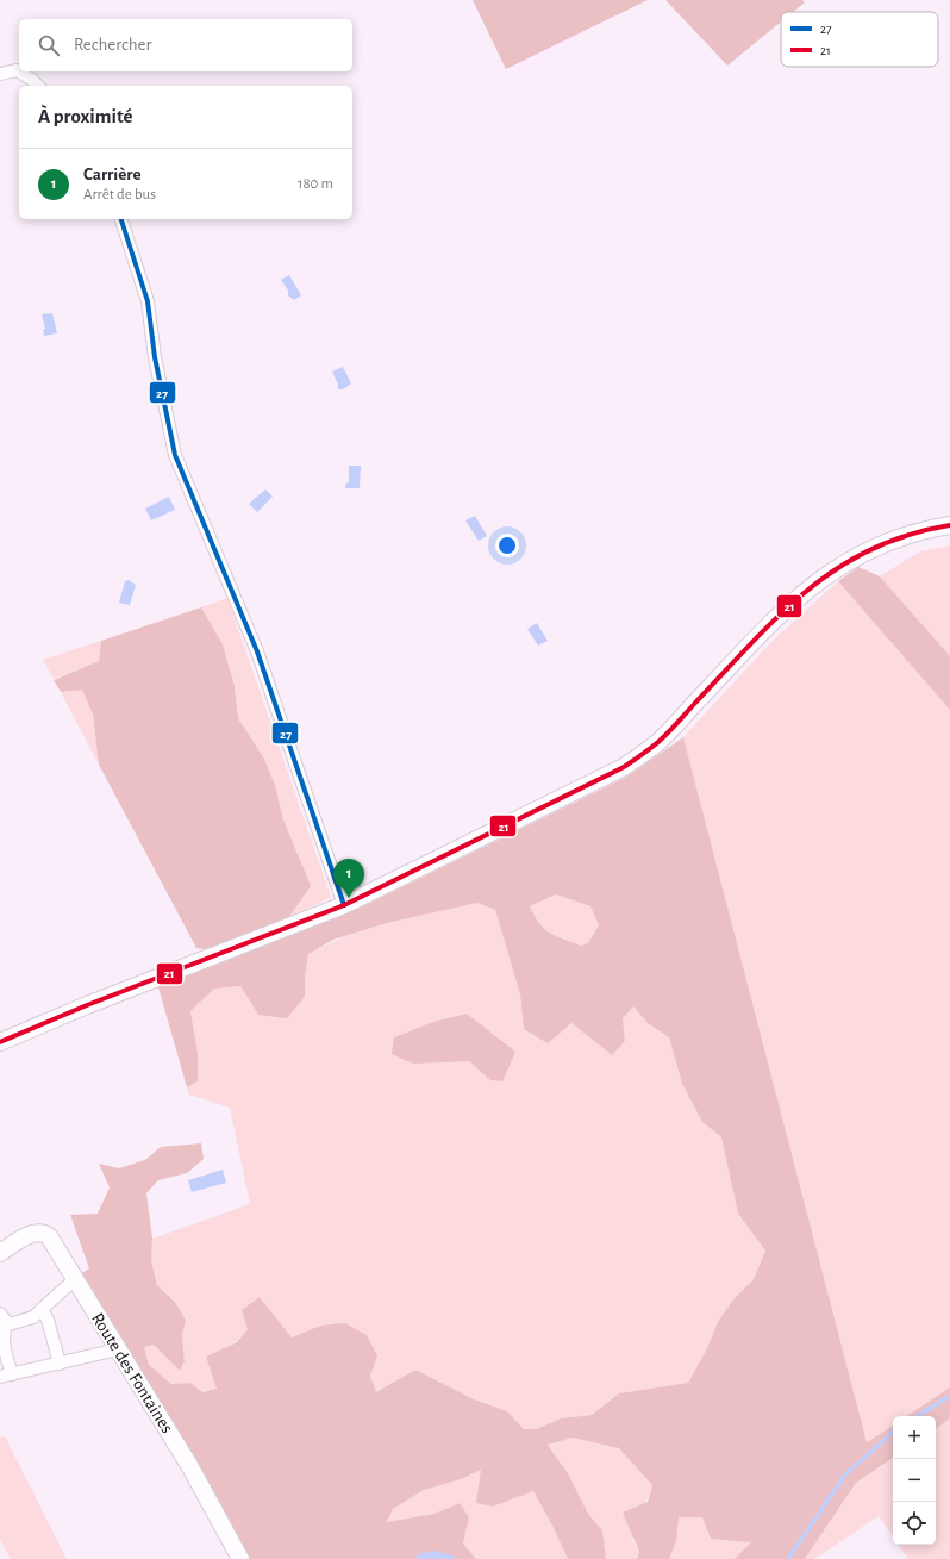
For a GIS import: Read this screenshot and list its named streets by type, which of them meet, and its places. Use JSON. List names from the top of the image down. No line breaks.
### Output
{"streets":{"street":["Route des Fontaines"]},"lines":["transit line 27","transit line 21"],"legend":["27","21"],"page":{"search":"Rechercher","heading":"À proximité","list":[{"mark":"1","name":"Carrière","note":"Arrêt de bus","value":"180 m"}],"pins":"1","map_buttons":["+","−"]}}
